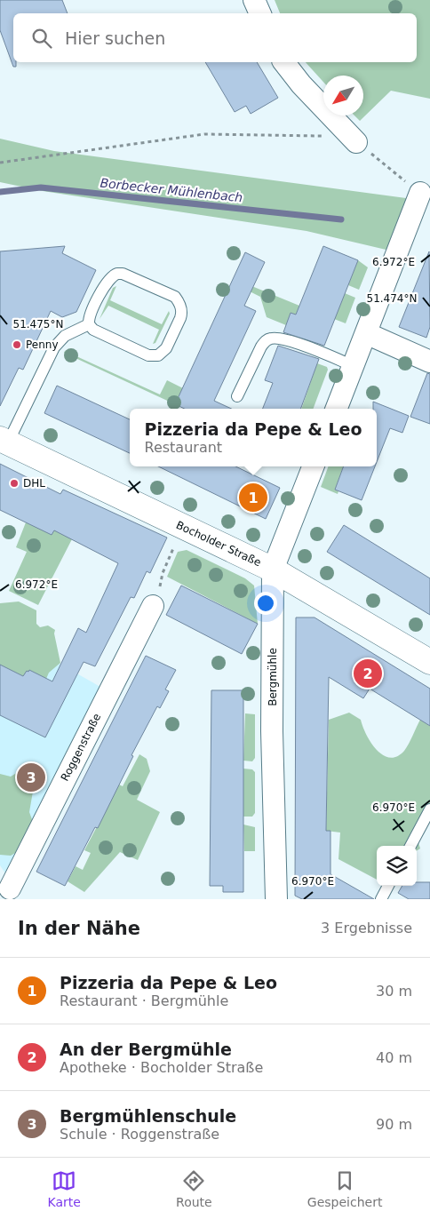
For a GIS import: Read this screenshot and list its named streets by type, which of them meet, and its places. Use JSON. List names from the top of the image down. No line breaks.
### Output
{"streets":{"main road":["Bocholder Straße"],"street":["Bergmühle","Roggenstraße"]},"crossings":[["Bocholder Straße","Bergmühle"]],"water":["Borbecker Mühlenbach"],"places":["Penny","DHL"],"north":"bottom left","page":{"search":"Hier suchen","popup":["Pizzeria da Pepe & Leo","Restaurant"],"pins":["1","2","3"],"heading":["In der Nähe","3 Ergebnisse"],"list":[{"mark":"1","name":"Pizzeria da Pepe & Leo","note":"Restaurant · Bergmühle","value":"30 m"},{"mark":"2","name":"An der Bergmühle","note":"Apotheke · Bocholder Straße","value":"40 m"},{"mark":"3","name":"Bergmühlenschule","note":"Schule · Roggenstraße","value":"90 m"}],"nav":["Karte","Route","Gespeichert"]},"coordinates":["6.972°E","51.474°N","51.475°N","6.970°E"]}
